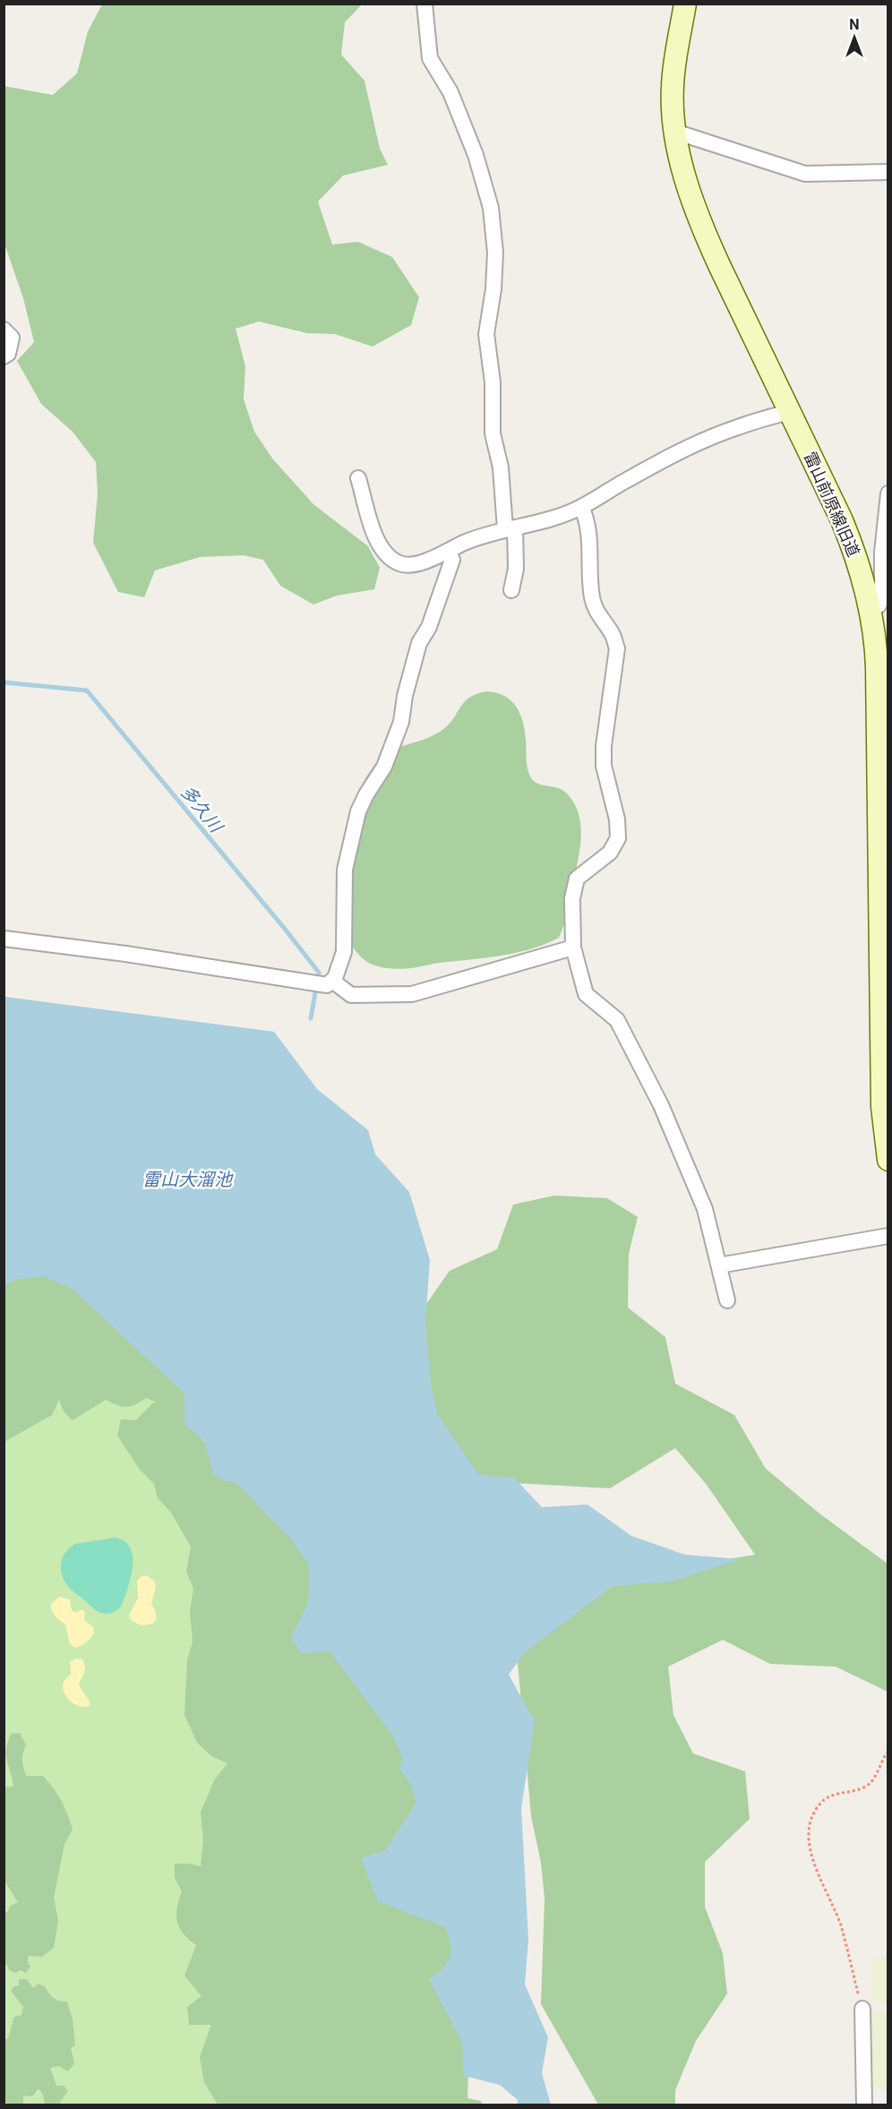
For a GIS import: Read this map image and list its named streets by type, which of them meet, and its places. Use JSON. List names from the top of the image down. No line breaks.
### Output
{"streets":{"street":["雷山前原線旧道"]},"water":["多久川","雷山大溜池"],"north":"top"}
